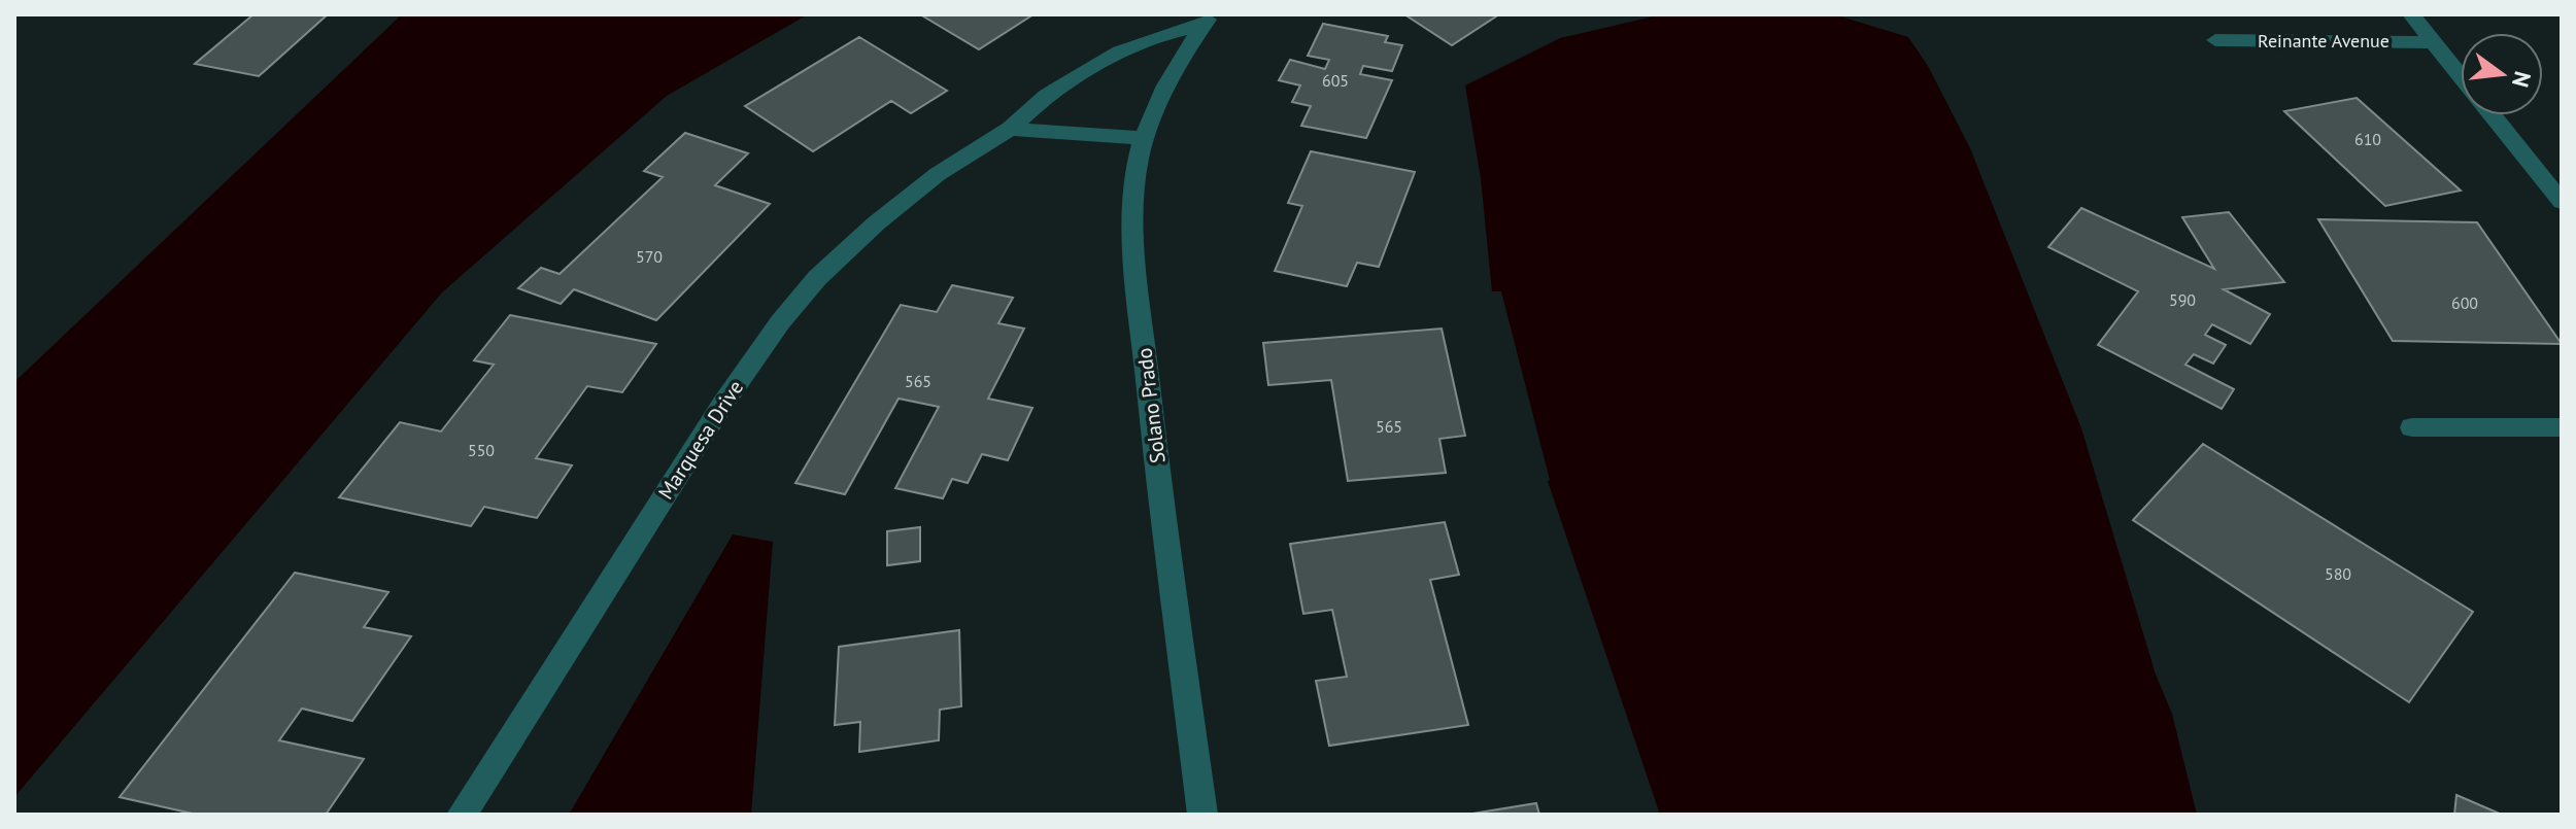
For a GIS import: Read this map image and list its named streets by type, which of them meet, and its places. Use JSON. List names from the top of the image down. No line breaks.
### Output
{"streets":{"street":["Reinante Avenue","Solano Prado","Marquesa Drive"]},"crossings":[["Solano Prado","Marquesa Drive"]],"house_numbers":["605","610","570","590","600","565","565","550","580"],"north":"right"}
